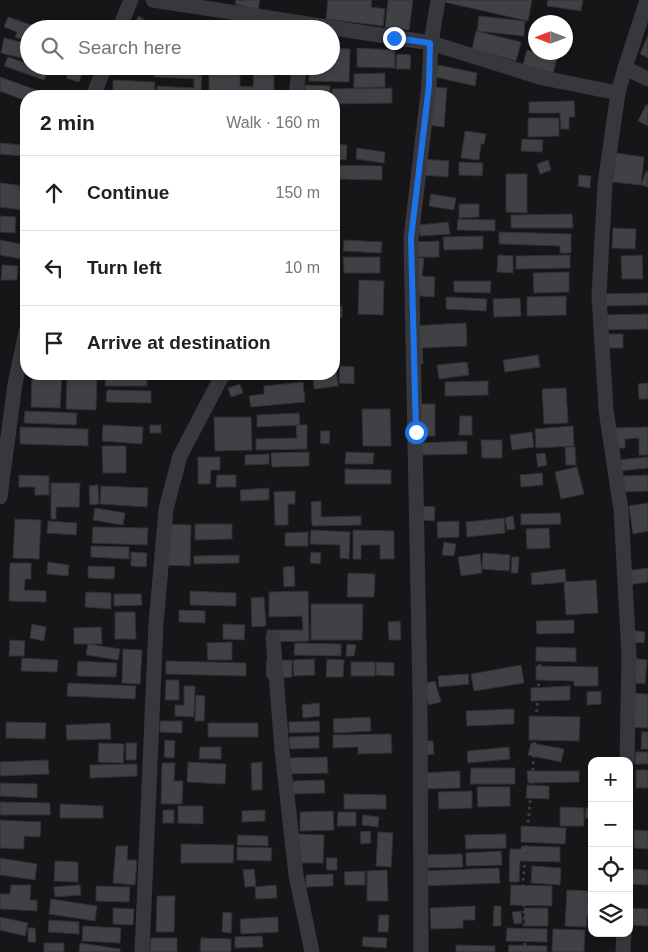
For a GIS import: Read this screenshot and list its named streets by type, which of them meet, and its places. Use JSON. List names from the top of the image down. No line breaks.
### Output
{"north":"left","page":{"search":"Search here","heading":["2 min","Walk · 160 m"],"list":[["Continue","150 m"],["Turn left","10 m"],"Arrive at destination"],"map_buttons":["+","−"]}}
